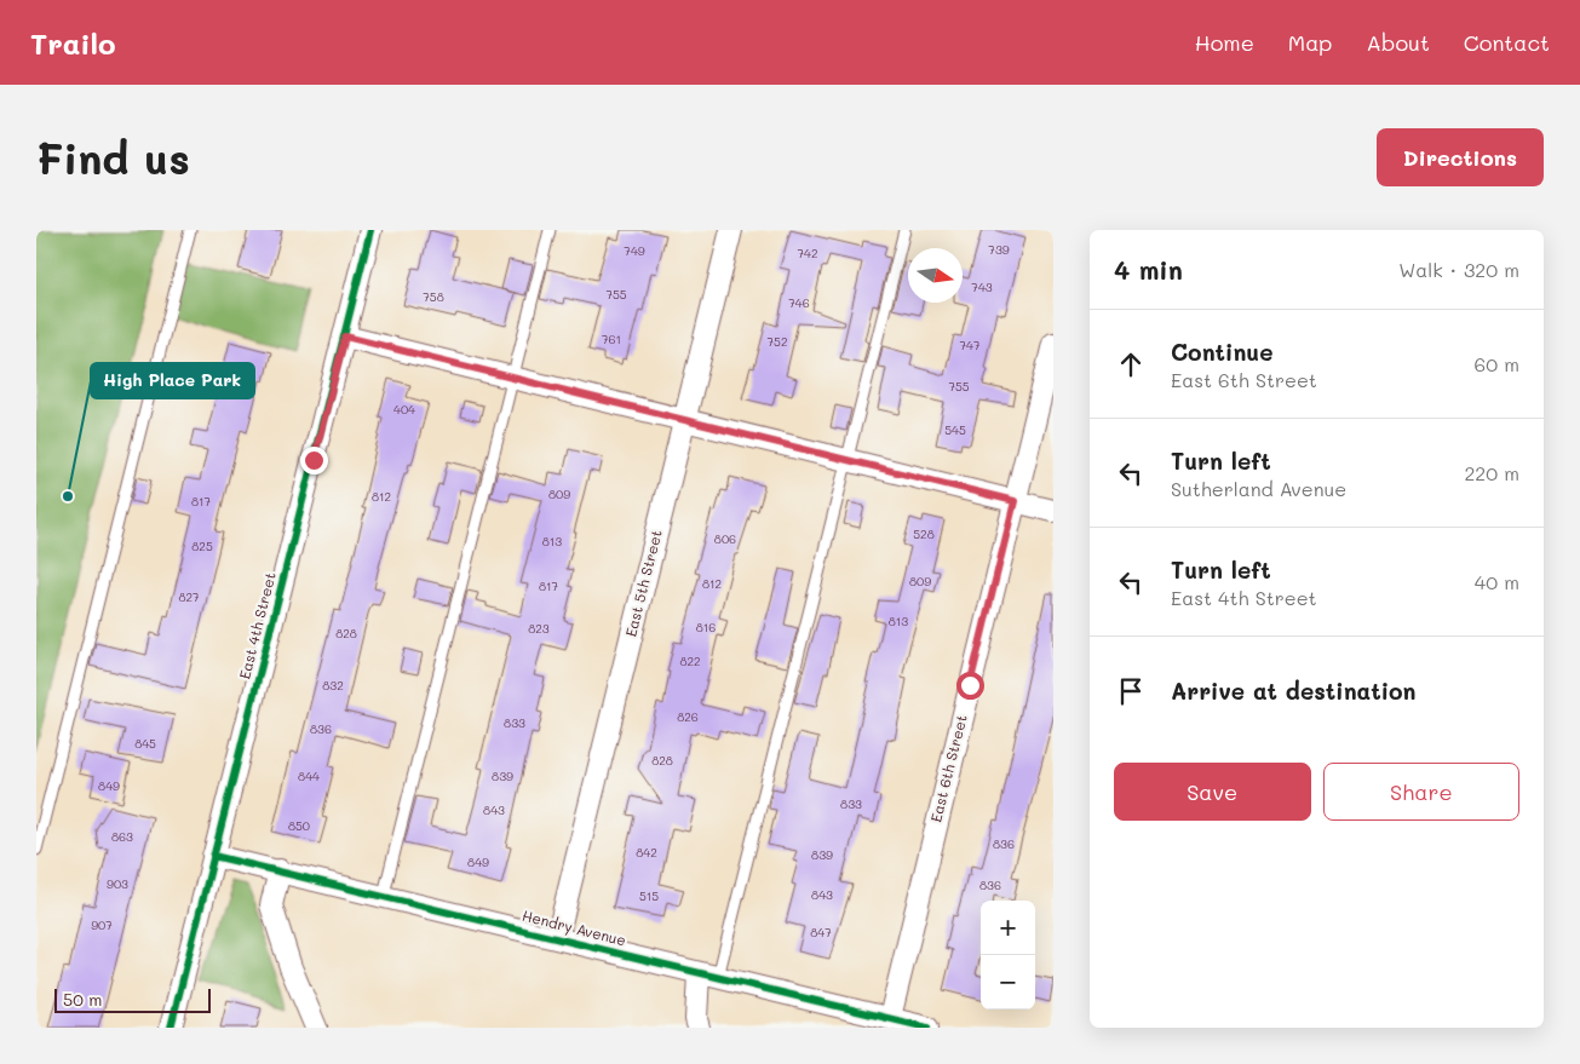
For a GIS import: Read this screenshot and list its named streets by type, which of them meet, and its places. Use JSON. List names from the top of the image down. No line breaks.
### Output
{"streets":{"street":["East 5th Street","East 4th Street","East 6th Street","Hendry Avenue"]},"crossings":[["East 5th Street","Hendry Avenue"],["East 4th Street","Hendry Avenue"],["East 6th Street","Hendry Avenue"]],"places":["High Place Park"],"house_numbers":["739","749","742","743","755","758","746","761","752","747","755","404","545","809","812","817","528","806","813","825","809","812","817","827","813","816","823","828","822","832","826","833","836","845","828","844","839","849","833","843","850","863","836","842","839","849","903","836","843","515","907","847"],"scale_bar":"50 m","north":"right","page":{"header":"Trailo","nav":["Home","Map","About","Contact"],"buttons":["Directions",["Save","Share"]],"title":"Find us","heading":["4 min","Walk · 320 m"],"list":[["Continue","East 6th Street","60 m"],["Turn left","Sutherland Avenue","220 m"],["Turn left","East 4th Street","40 m"],"Arrive at destination"],"map_buttons":["+","−"],"scale":"50 m"}}
